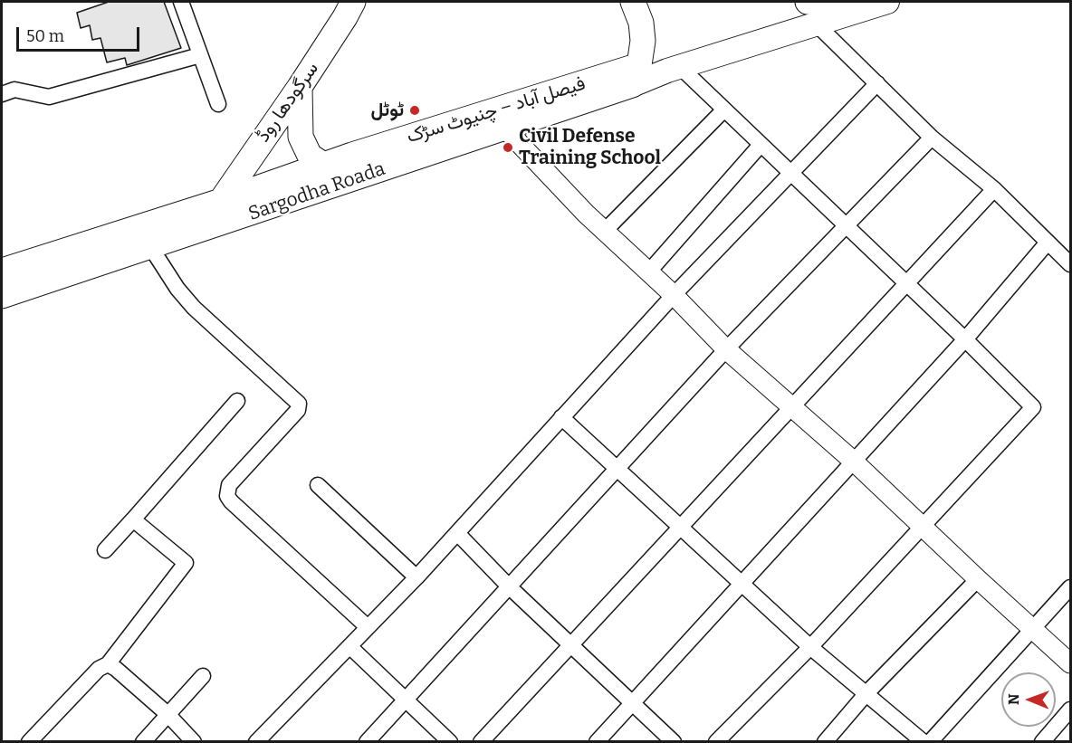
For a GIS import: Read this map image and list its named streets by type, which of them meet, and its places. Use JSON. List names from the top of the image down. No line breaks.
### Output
{"streets":{"highway":["سرگودھا روڈ","فیصل آباد – چنیوٹ سڑک","Sargodha Roada"]},"crossings":[["سرگودھا روڈ","Sargodha Roada"],["فیصل آباد – چنیوٹ سڑک","Sargodha Roada"]],"places":["ٹوٹل","Civil Defense Training School"],"scale_bar":"50 m","north":"left"}
